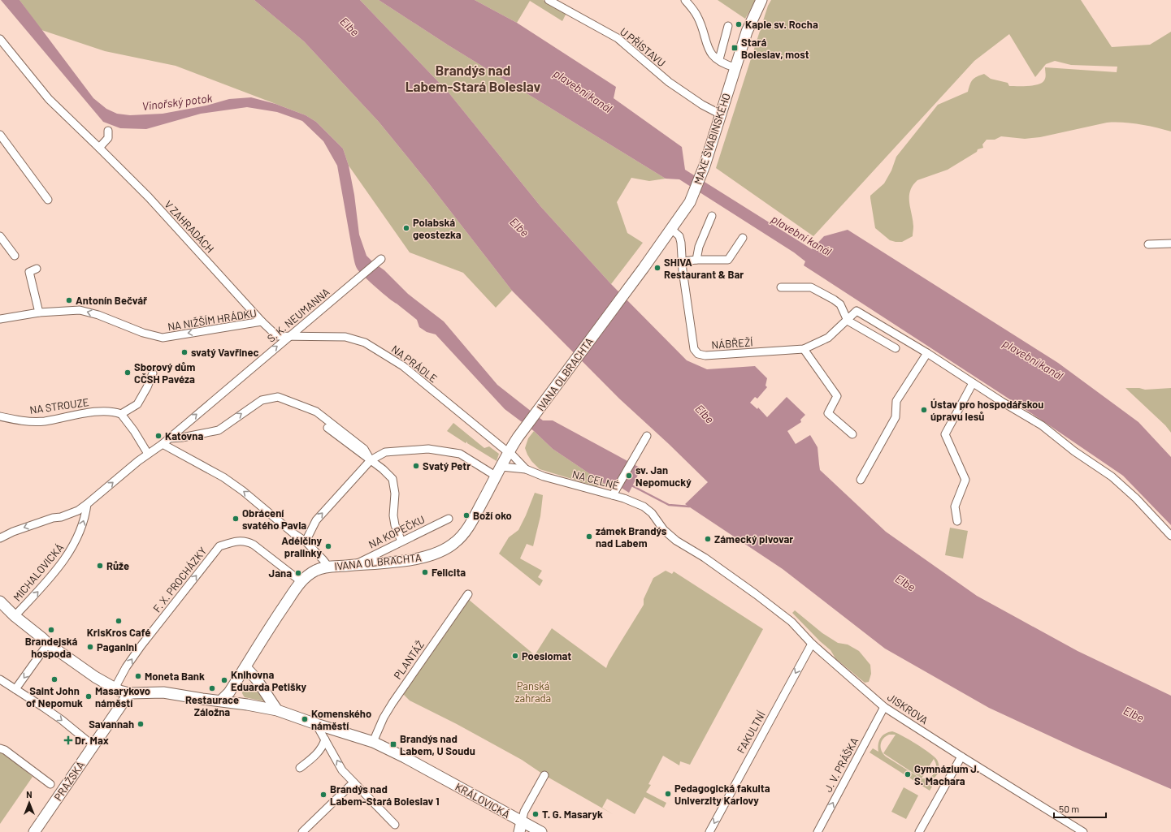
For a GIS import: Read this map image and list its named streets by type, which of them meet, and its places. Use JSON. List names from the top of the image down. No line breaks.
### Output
{"streets":{"main road":["MAXE ŠVABINSKÉHO","IVANA OLBRACHTA","PRAŽSKÁ","KRÁLOVICKÁ"],"street":["U PŘÍSTAVU","V ZAHRADÁCH","S. K. NEUMANNA","NA NIŽŠÍM HRÁDKU","NÁBŘEŽÍ","NA PRÁDLE","NA STROUZE","NA CELNÉ","NA KOPEČKU","MICHALOVICKÁ","F. X. PROCHÁZKY","PLANTÁŽ","JISKROVA","FAKULTNÍ","J. V. PRÁŠKA"]},"crossings":[["U PŘÍSTAVU","MAXE ŠVABINSKÉHO"],["MAXE ŠVABINSKÉHO","NÁBŘEŽÍ"],["MAXE ŠVABINSKÉHO","IVANA OLBRACHTA"],["V ZAHRADÁCH","NA NIŽŠÍM HRÁDKU"],["S. K. NEUMANNA","NA NIŽŠÍM HRÁDKU"],["S. K. NEUMANNA","NA PRÁDLE"],["S. K. NEUMANNA","MICHALOVICKÁ"],["NA NIŽŠÍM HRÁDKU","NA PRÁDLE"],["NA PRÁDLE","IVANA OLBRACHTA"],["NA PRÁDLE","NA CELNÉ"],["IVANA OLBRACHTA","NA CELNÉ"],["IVANA OLBRACHTA","NA KOPEČKU"],["IVANA OLBRACHTA","F. X. PROCHÁZKY"],["IVANA OLBRACHTA","KRÁLOVICKÁ"],["NA CELNÉ","JISKROVA"],["PLANTÁŽ","KRÁLOVICKÁ"],["JISKROVA","FAKULTNÍ"],["JISKROVA","J. V. PRÁŠKA"]],"one_way":["NA NIŽŠÍM HRÁDKU","MICHALOVICKÁ","FAKULTNÍ","J. V. PRÁŠKA"],"districts":["Brandýs nad Labem-Stará Boleslav"],"water":["Elbe","plavební kanál","Vinořský potok"],"parks":["Panská zahrada"],"places":{"other":["Kaple sv. Rocha","Polabská geostezka","SHIVA Restaurant & Bar","Antonín Bečvář","svatý Vavřinec","Sborový dům CČSH Pavéza","Ústav pro hospodářskou úpravu lesů","Katovna","Svatý Petr","sv. Jan Nepomucký","Boží oko","Obrácení svatého Pavla","zámek Brandýs nad Labem","Zámecký pivovar","Adélčiny pralinky","Růže","Felicita","Jana","KrisKros Café","Brandejská hospoda","Paganini","Poesiomat","Moneta Bank","Saint John of Nepomuk","Knihovna Eduarda Petišky","Restaurace Záložna","Masarykovo náměstí","Komenského náměstí","Savannah","Gymnázium J. S. Machara","Pedagogická fakulta Univerzity Karlovy","Brandýs nad Labem-Stará Boleslav 1","T. G. Masaryk"],"transit":["Stará Boleslav, most","Brandýs nad Labem, U Soudu"],"health":["Dr. Max"]},"scale_bar":"50 m","north":"top"}
